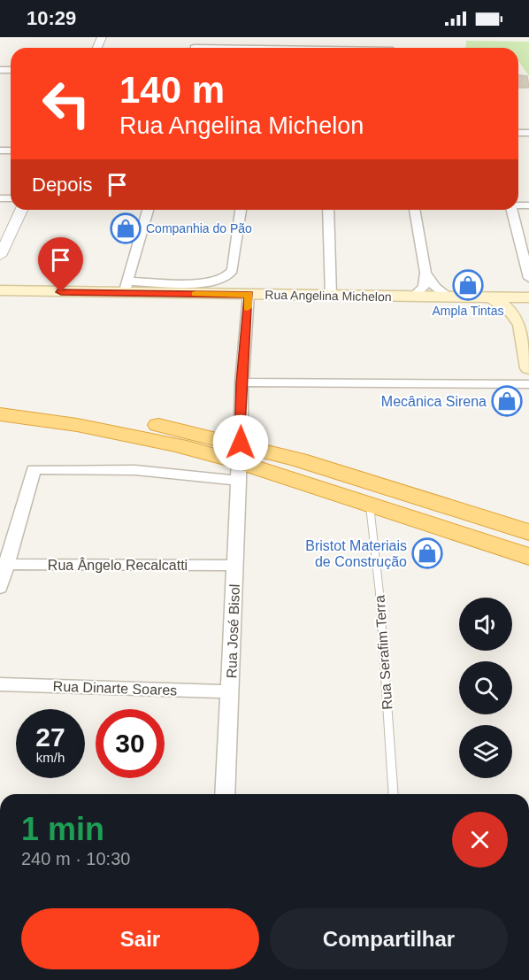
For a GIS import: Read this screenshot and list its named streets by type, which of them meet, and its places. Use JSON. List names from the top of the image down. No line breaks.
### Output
{"streets":{"main road":["Rua Angelina Michelon"],"street":["Rua Ângelo Recalcatti","Rua José Bisol","Rua Dinarte Soares"],"lane":["Rua Serafim Terra"]},"crossings":[["Rua Angelina Michelon","Rua José Bisol"],["Rua Ângelo Recalcatti","Rua José Bisol"],["Rua José Bisol","Rua Dinarte Soares"]],"places":{"shop":["Companhia do Pão","Ampla Tintas","Mecânica Sirena","Bristot Materiais de Construção"]},"page":{"status":"10:29","turn":["140 m","Rua Angelina Michelon"],"then":"Depois","speed":"27 km/h","limit":"30","heading":["1 min","240 m · 10:30"],"buttons":["Sair","Compartilhar"]}}
